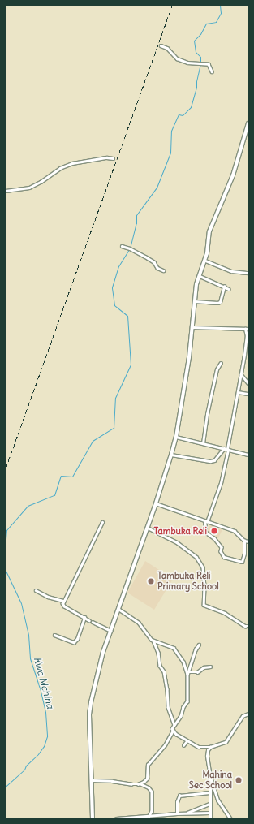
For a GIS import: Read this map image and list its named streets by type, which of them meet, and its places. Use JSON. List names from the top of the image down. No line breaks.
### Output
{"water":["Kwa Mchina"],"places":["Tambuka Reli","Tambuka Reli Primary School","Mahina Sec School"]}
